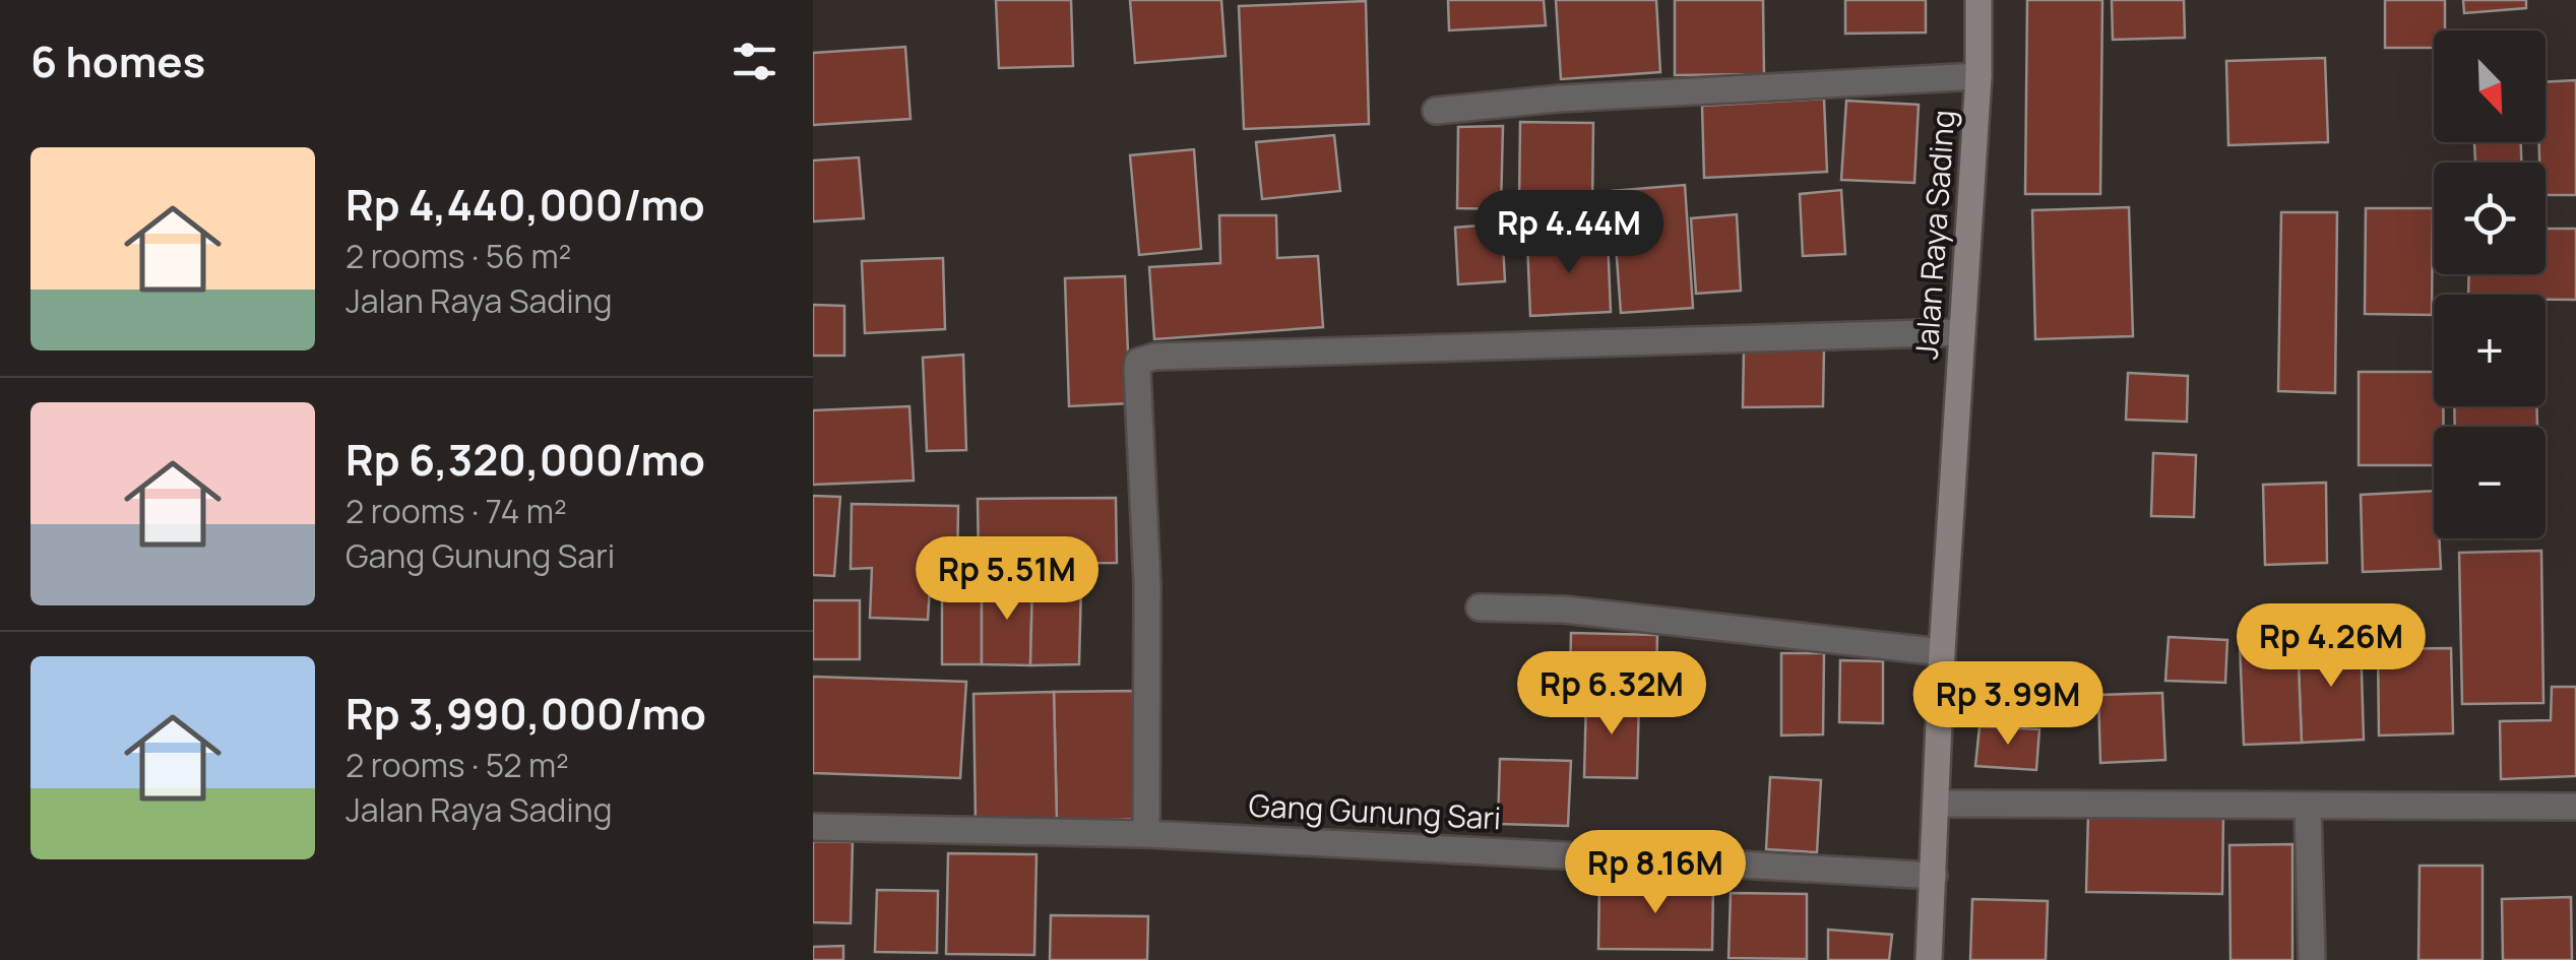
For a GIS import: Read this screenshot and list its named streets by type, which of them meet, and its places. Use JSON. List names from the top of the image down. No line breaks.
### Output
{"streets":{"street":["Jalan Raya Sading","Gang Gunung Sari"]},"crossings":[["Jalan Raya Sading","Gang Gunung Sari"]],"north":"bottom right","page":{"heading":"6 homes","map_buttons":["+","−"],"list":[{"name":"Rp 4,440,000/mo","note":"2 rooms · 56 m² · Jalan Raya Sading"},{"name":"Rp 6,320,000/mo","note":"2 rooms · 74 m² · Gang Gunung Sari"},{"name":"Rp 3,990,000/mo","note":"2 rooms · 52 m² · Jalan Raya Sading"}],"price":["Rp 4.44M","Rp 5.51M","Rp 4.26M","Rp 6.32M","Rp 3.99M","Rp 8.16M"]}}
